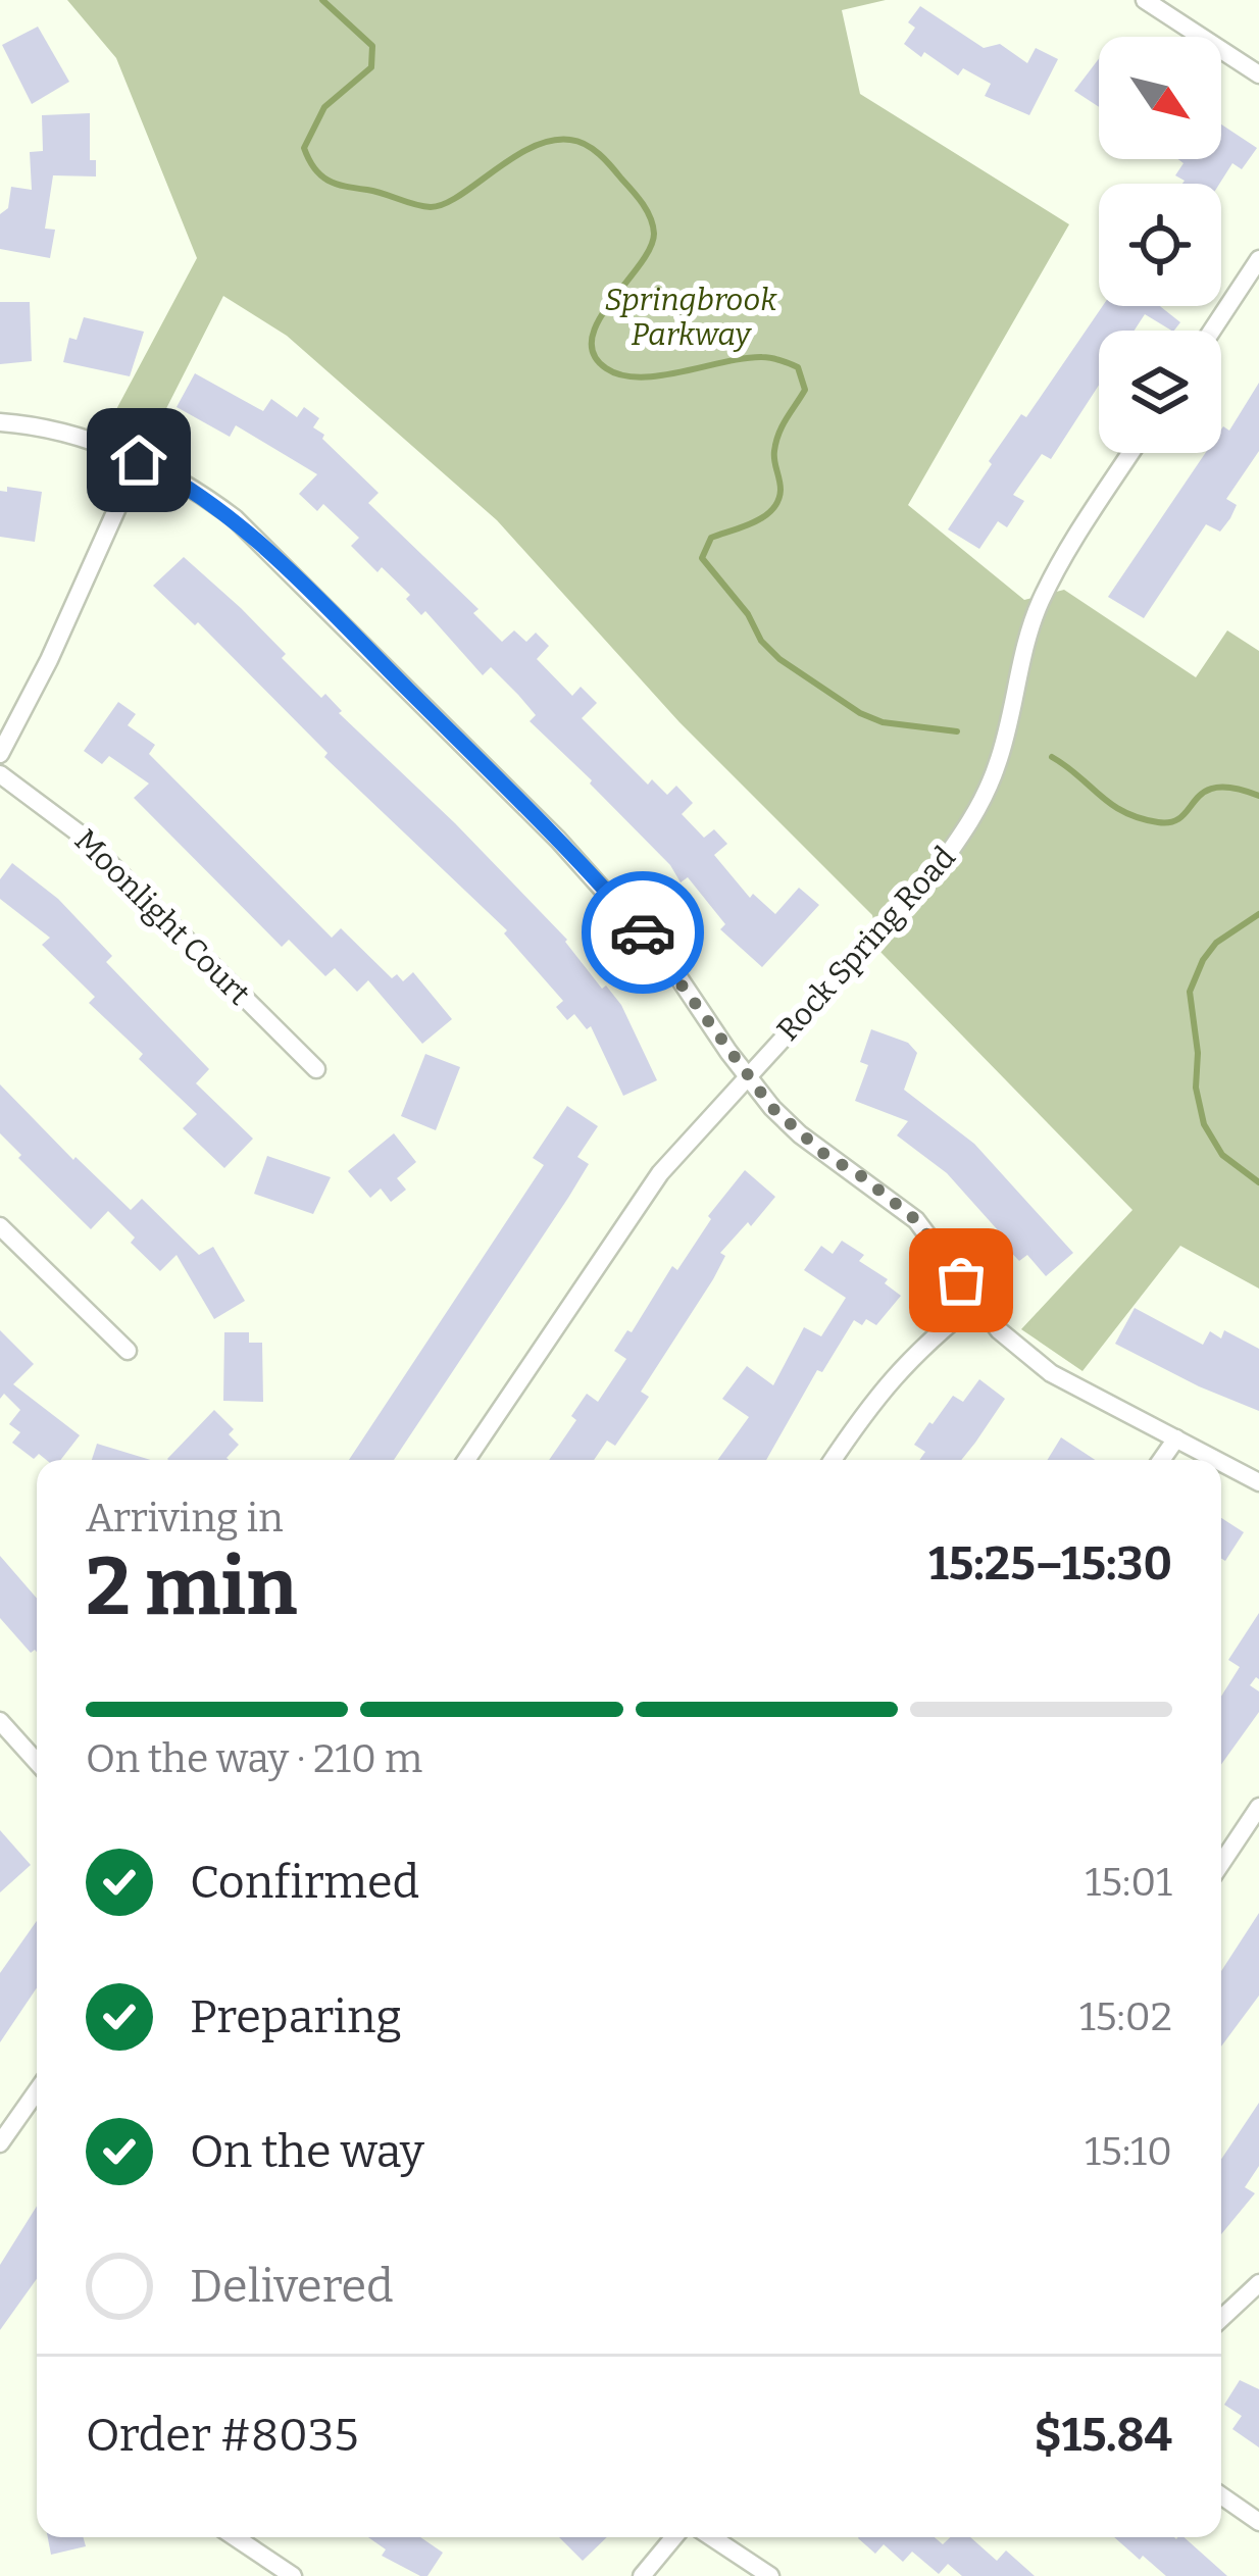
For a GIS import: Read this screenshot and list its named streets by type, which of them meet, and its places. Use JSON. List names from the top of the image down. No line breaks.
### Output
{"streets":{"street":["Moonlight Court","Rock Spring Road"]},"parks":["Springbrook Parkway"],"north":"bottom right","page":{"heading":["2 min","Arriving in","15:25–15:30"],"panel":["Order #8035","$15.84"],"bar":"On the way · 210 m","list":[["Confirmed","15:01"],["Preparing","15:02"],["On the way","15:10"],"Delivered"]}}
